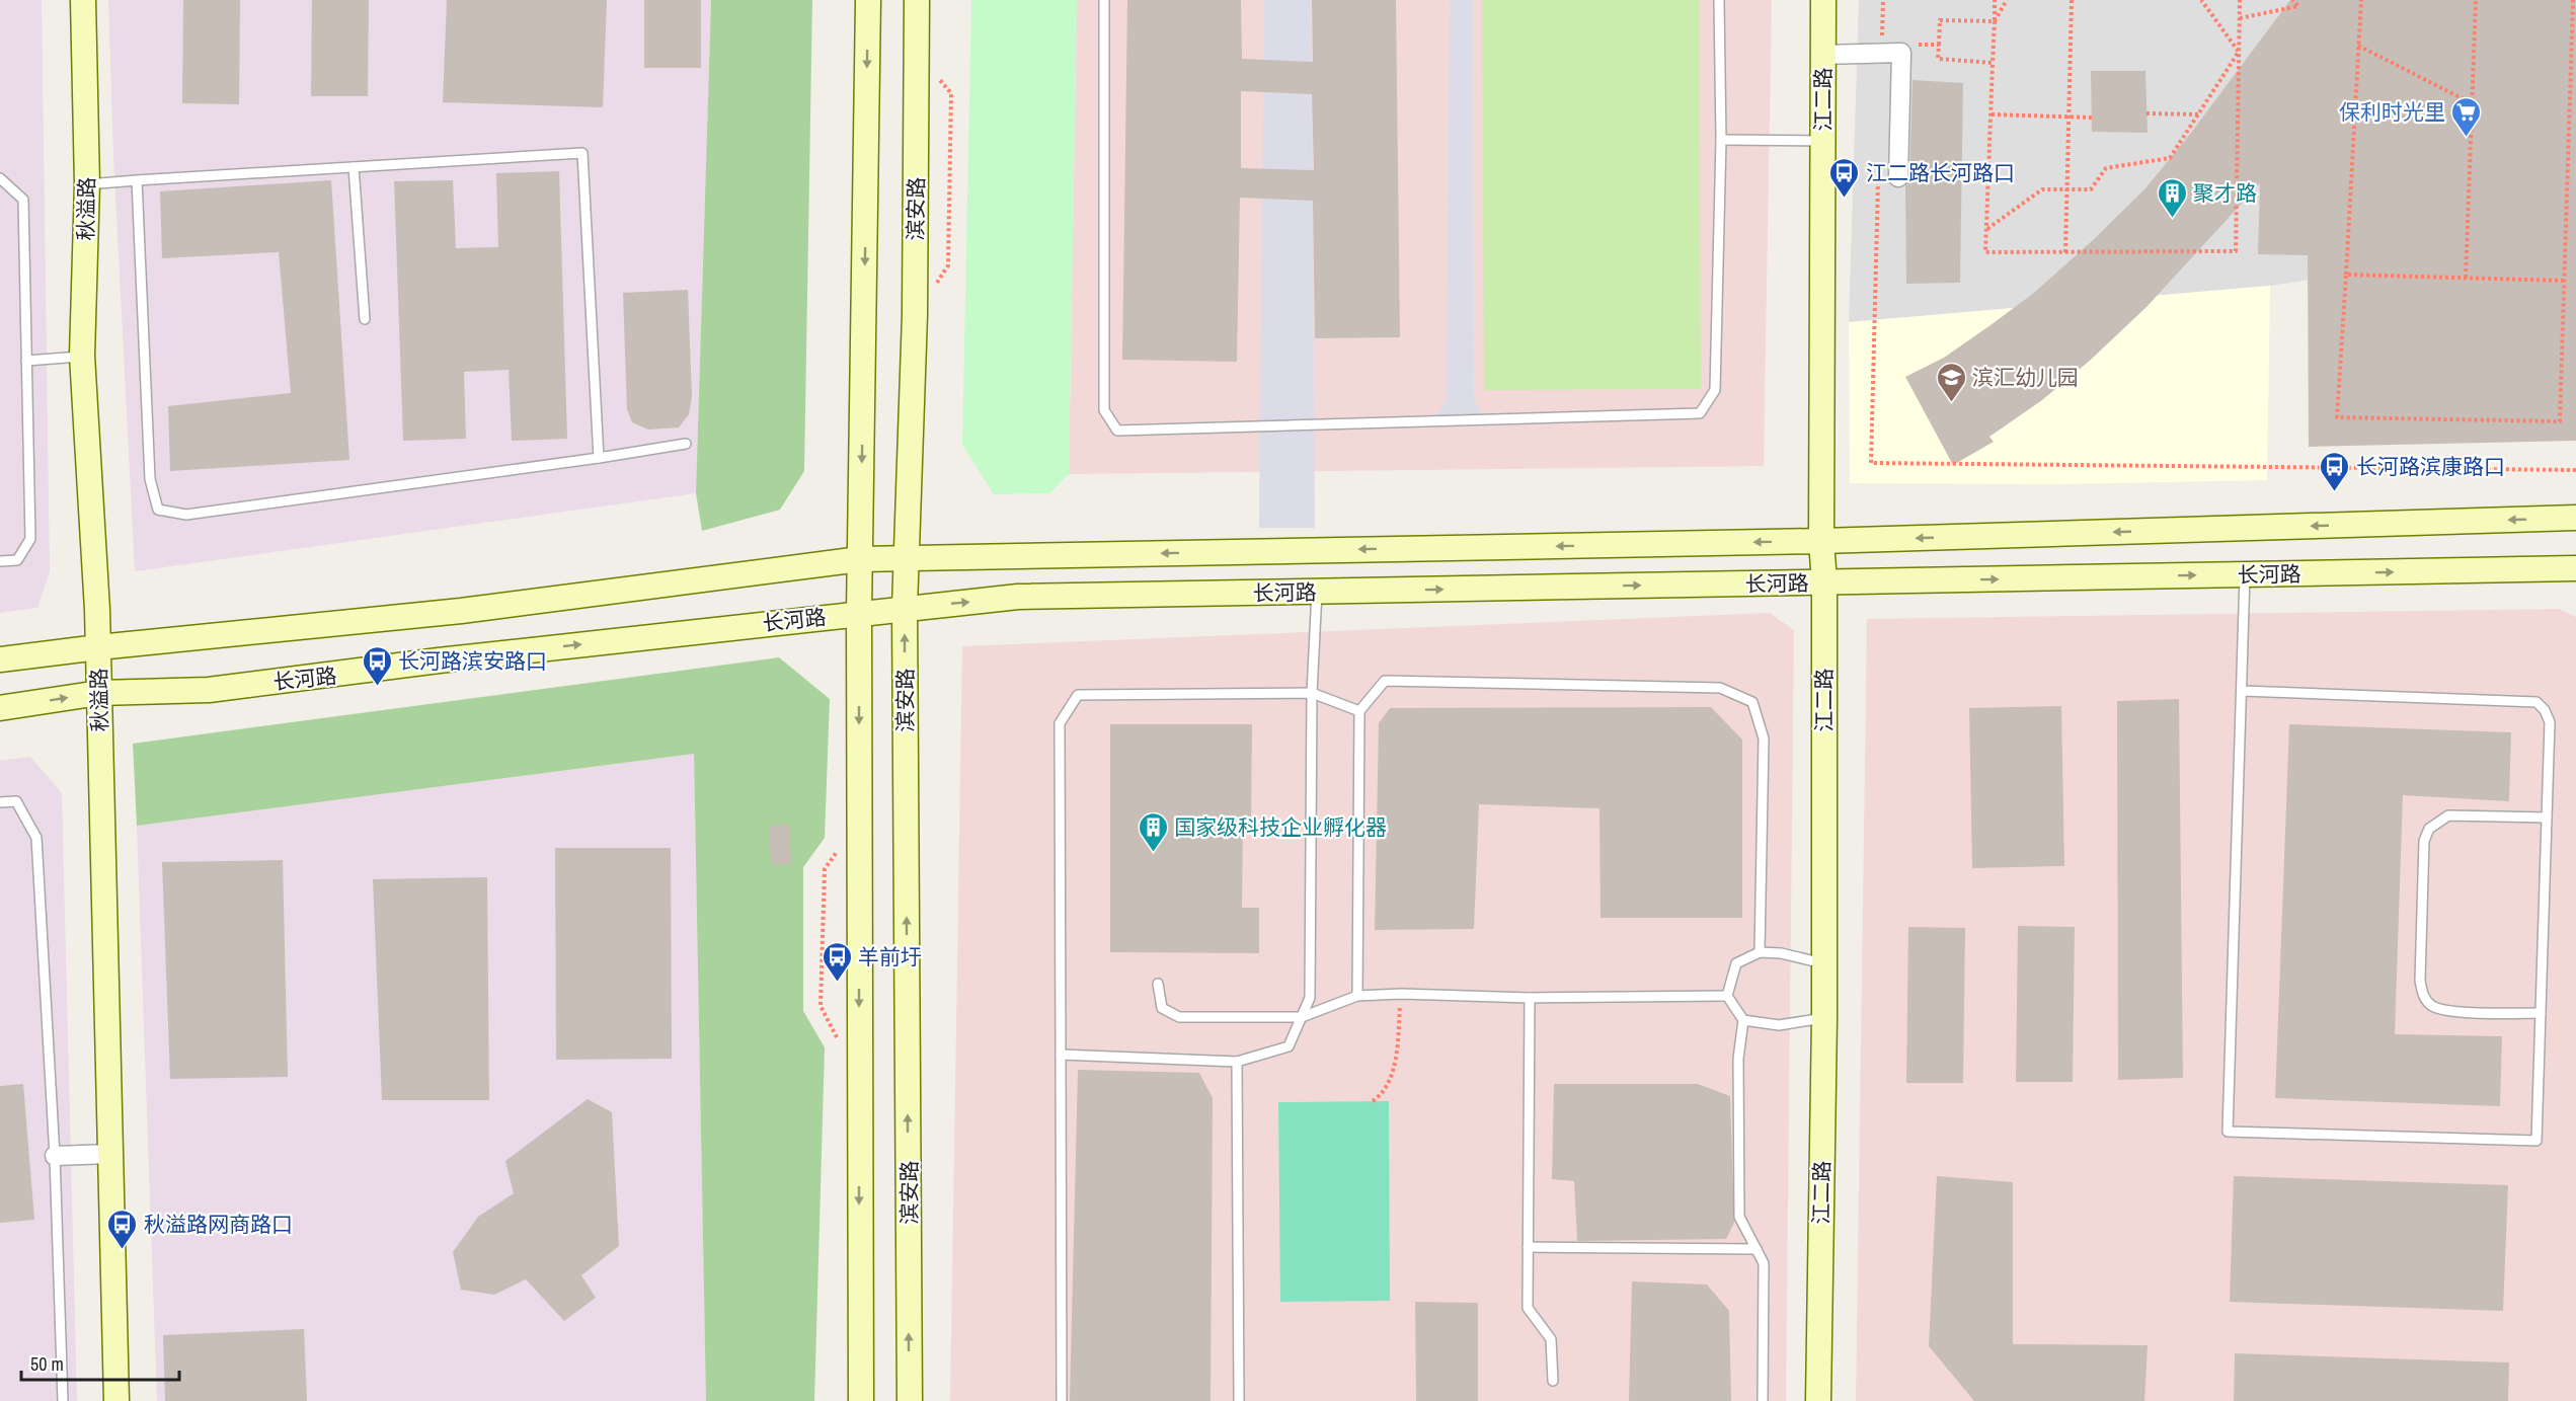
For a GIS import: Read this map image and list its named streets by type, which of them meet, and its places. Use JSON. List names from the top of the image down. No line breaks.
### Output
{"streets":{"main road":["江二路","秋溢路","滨安路","长河路"]},"crossings":[["江二路","长河路"],["秋溢路","长河路"],["滨安路","长河路"]],"places":{"supermarket":["保利时光里"],"bus stop":["江二路长河路口","长河路滨康路口","长河路滨安路口","羊前圩","秋溢路网商路口"],"building":["聚才路","国家级科技企业孵化器"],"school or university":["滨汇幼儿园"]},"scale_bar":"50 m"}
